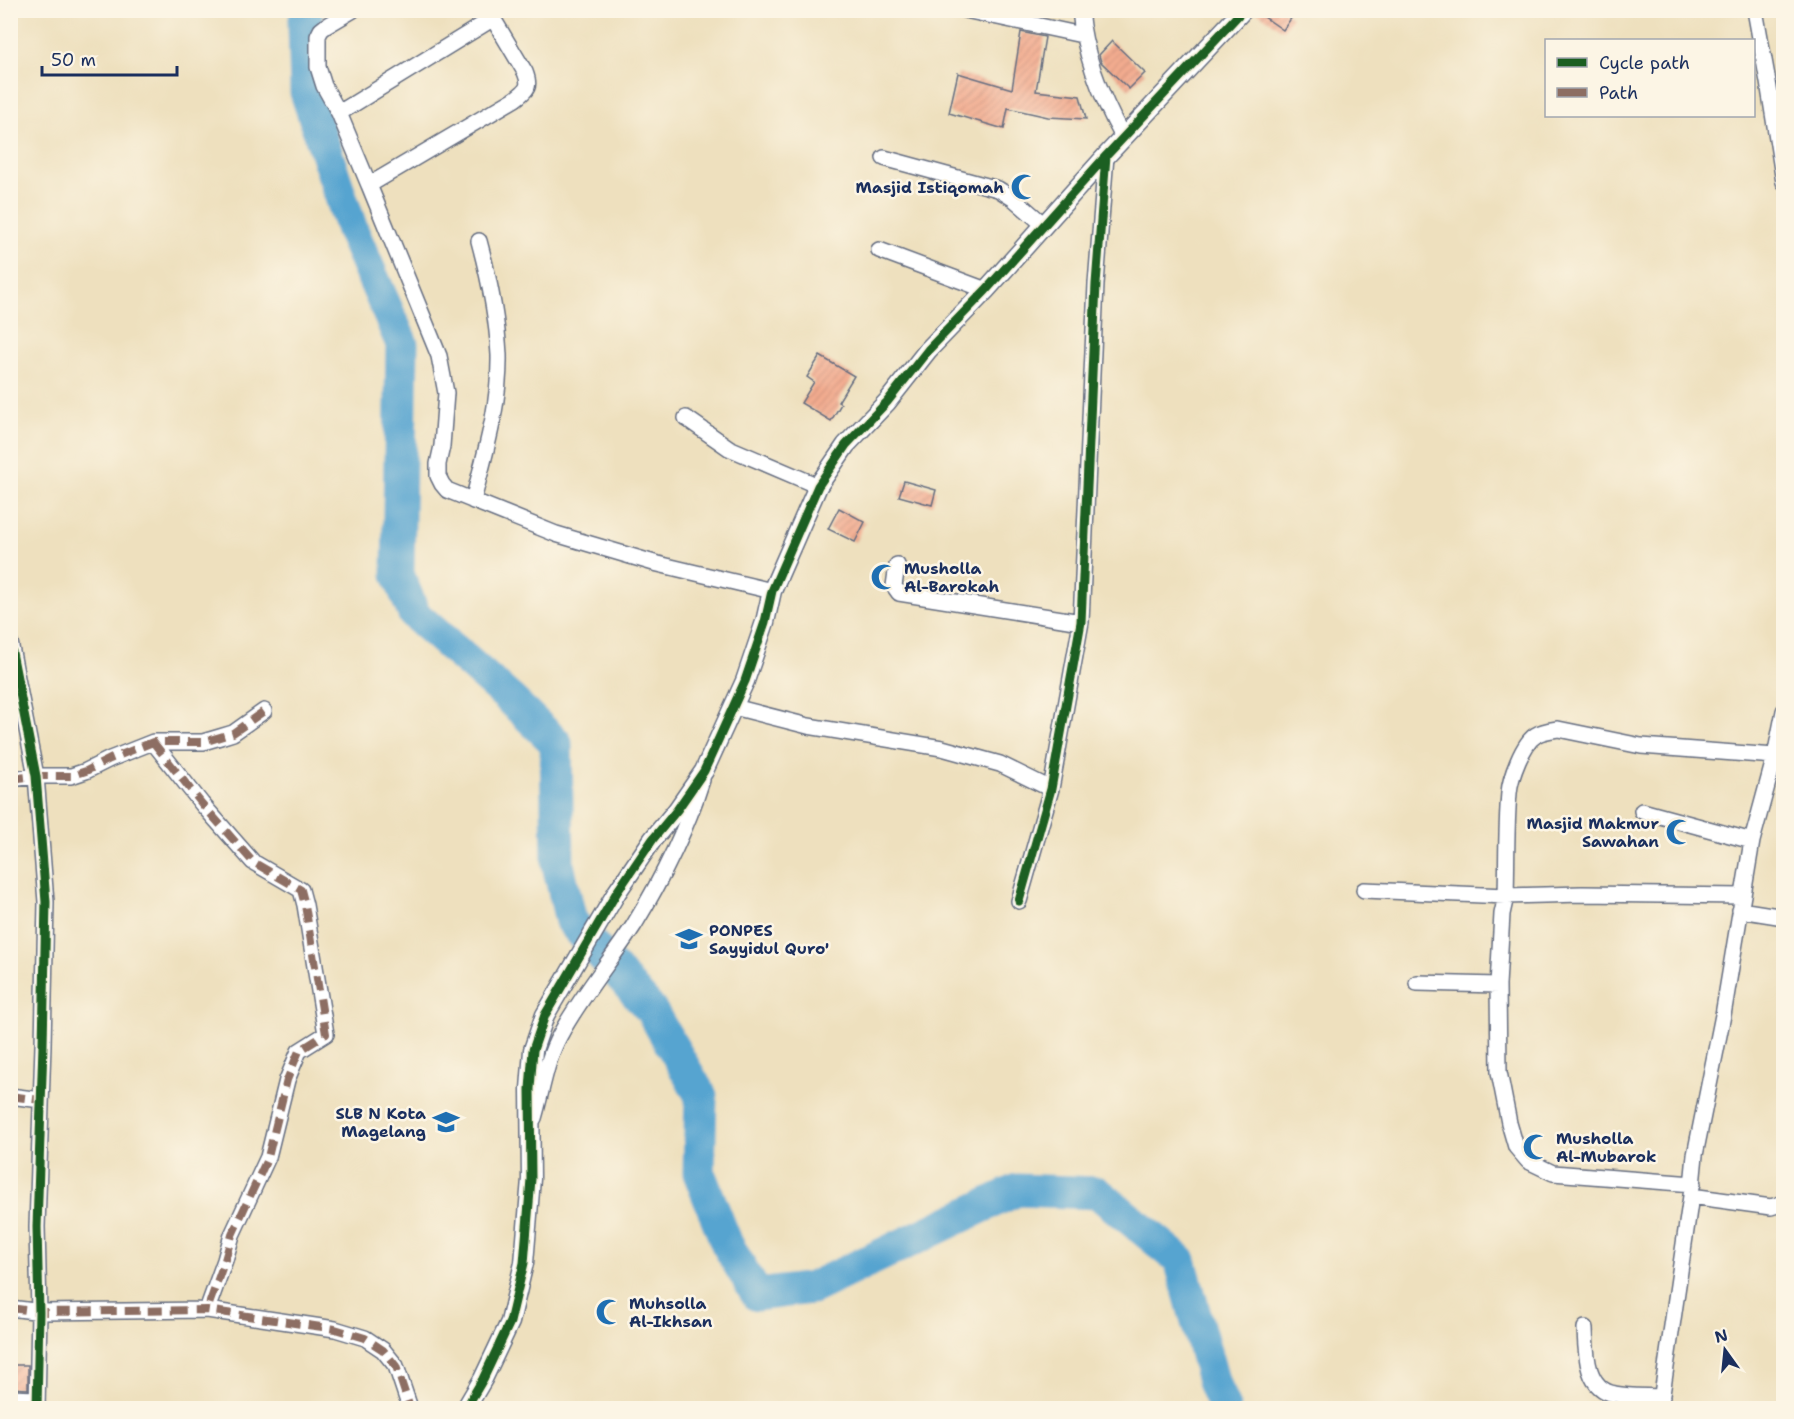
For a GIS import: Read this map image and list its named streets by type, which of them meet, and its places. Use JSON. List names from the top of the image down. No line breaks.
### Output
{"places":{"mosque":["Masjid Istiqomah","Musholla Al-Barokah","Masjid Makmur Sawahan","Musholla Al-Mubarok","Muhsolla Al-Ikhsan"],"school or university":["PONPES Sayyidul Quro'","SLB N Kota Magelang"]},"legend":["Cycle path","Path"],"scale_bar":"50 m","north":"top"}
